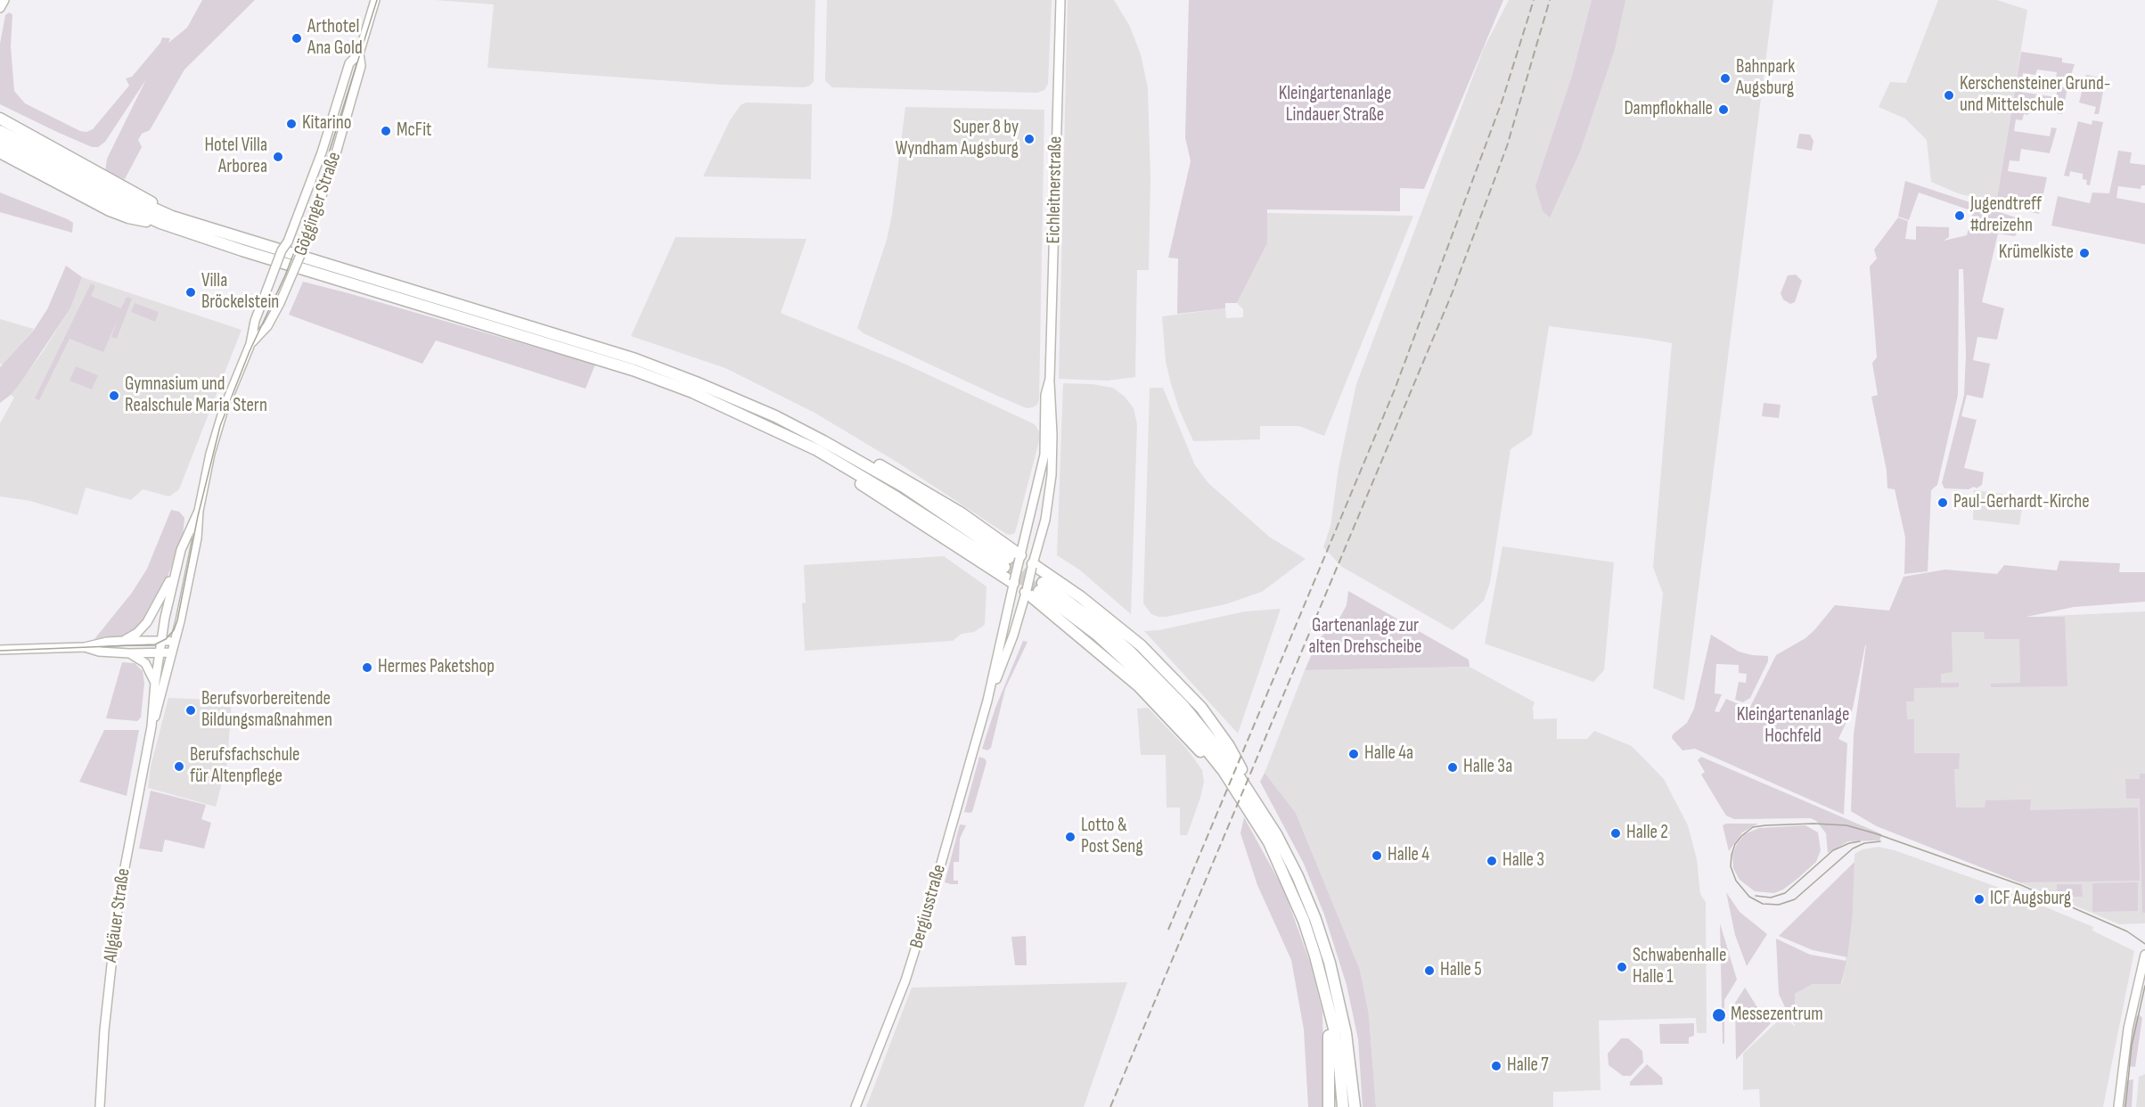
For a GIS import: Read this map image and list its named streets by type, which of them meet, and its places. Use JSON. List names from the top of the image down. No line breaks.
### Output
{"streets":{"main road":["Eichleitnerstraße","Gögginger Straße","Bergiusstraße","Allgäuer Straße"]},"crossings":[["Eichleitnerstraße","Bergiusstraße"],["Gögginger Straße","Allgäuer Straße"]],"parks":["Kleingartenanlage Lindauer Straße","Gartenanlage zur alten Drehscheibe","Kleingartenanlage Hochfeld"],"places":["Arthotel Ana Gold","Bahnpark Augsburg","Kerschensteiner Grund- und Mittelschule","Dampflokhalle","Kitarino","McFit","Super 8 by Wyndham Augsburg","Hotel Villa Arborea","Jugendtreff #dreizehn","Krümelkiste","Villa Bröckelstein","Gymnasium und Realschule Maria Stern","Paul-Gerhardt-Kirche","Hermes Paketshop","Berufsvorbereitende Bildungsmaßnahmen","Halle 4a","Berufsfachschule für Altenpflege","Halle 3a","Halle 2","Lotto & Post Seng","Halle 4","Halle 3","ICF Augsburg","Schwabenhalle Halle 1","Halle 5","Messezentrum","Halle 7"]}
